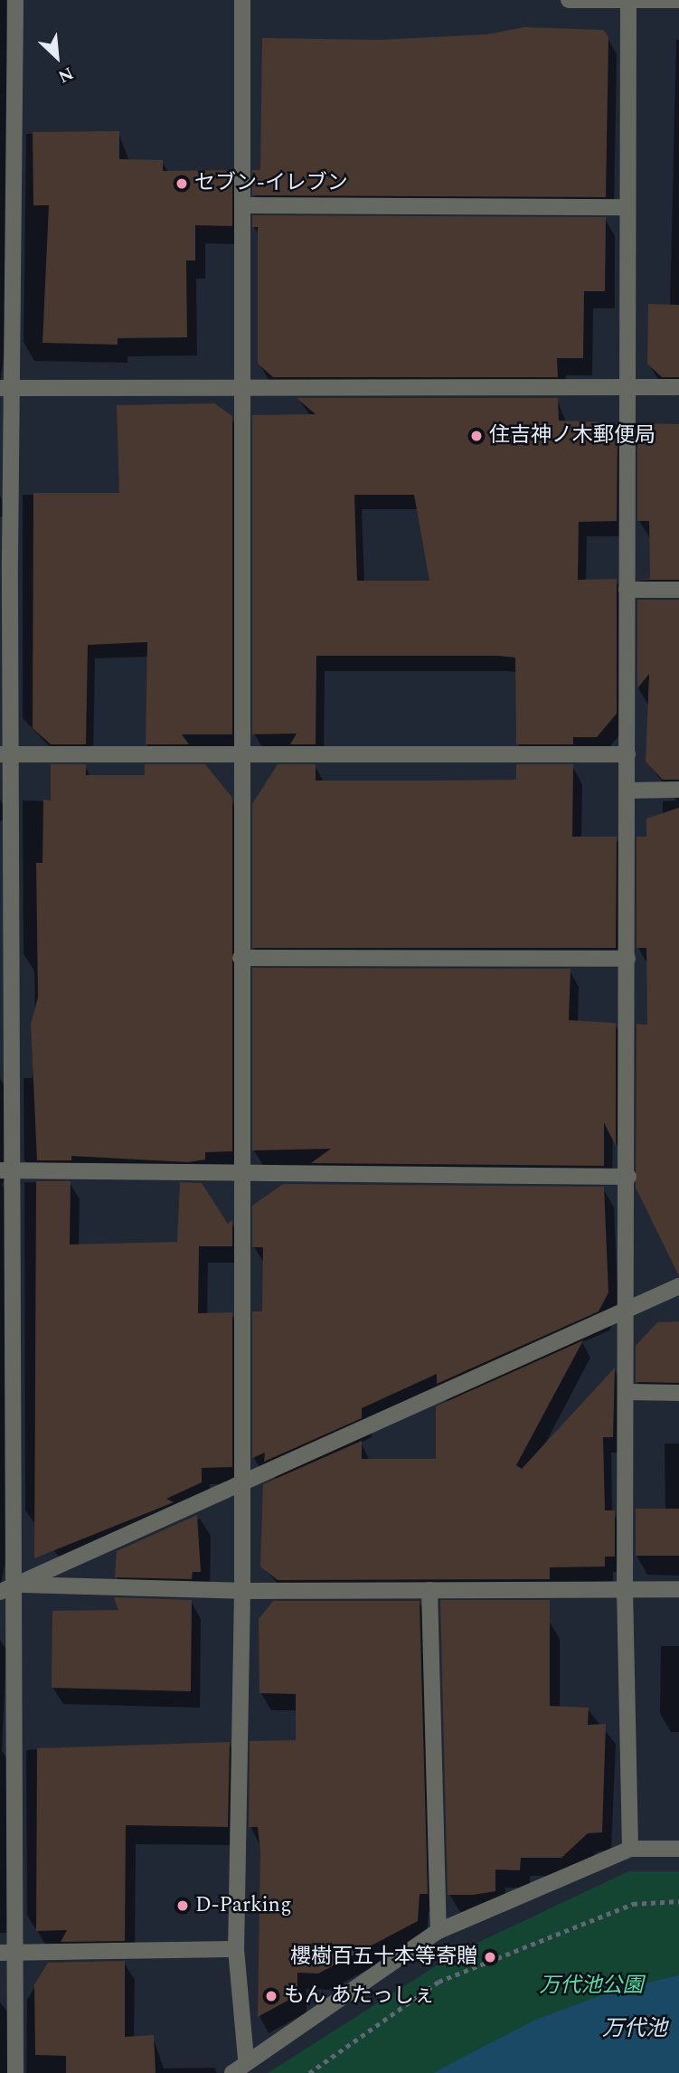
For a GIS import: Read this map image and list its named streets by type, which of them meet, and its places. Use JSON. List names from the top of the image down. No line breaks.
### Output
{"water":["万代池"],"parks":["万代池公園"],"places":["セブン-イレブン","住吉神ノ木郵便局","D-Parking","櫻樹百五十本等寄贈","もん あたっしぇ"],"north":"bottom right"}
